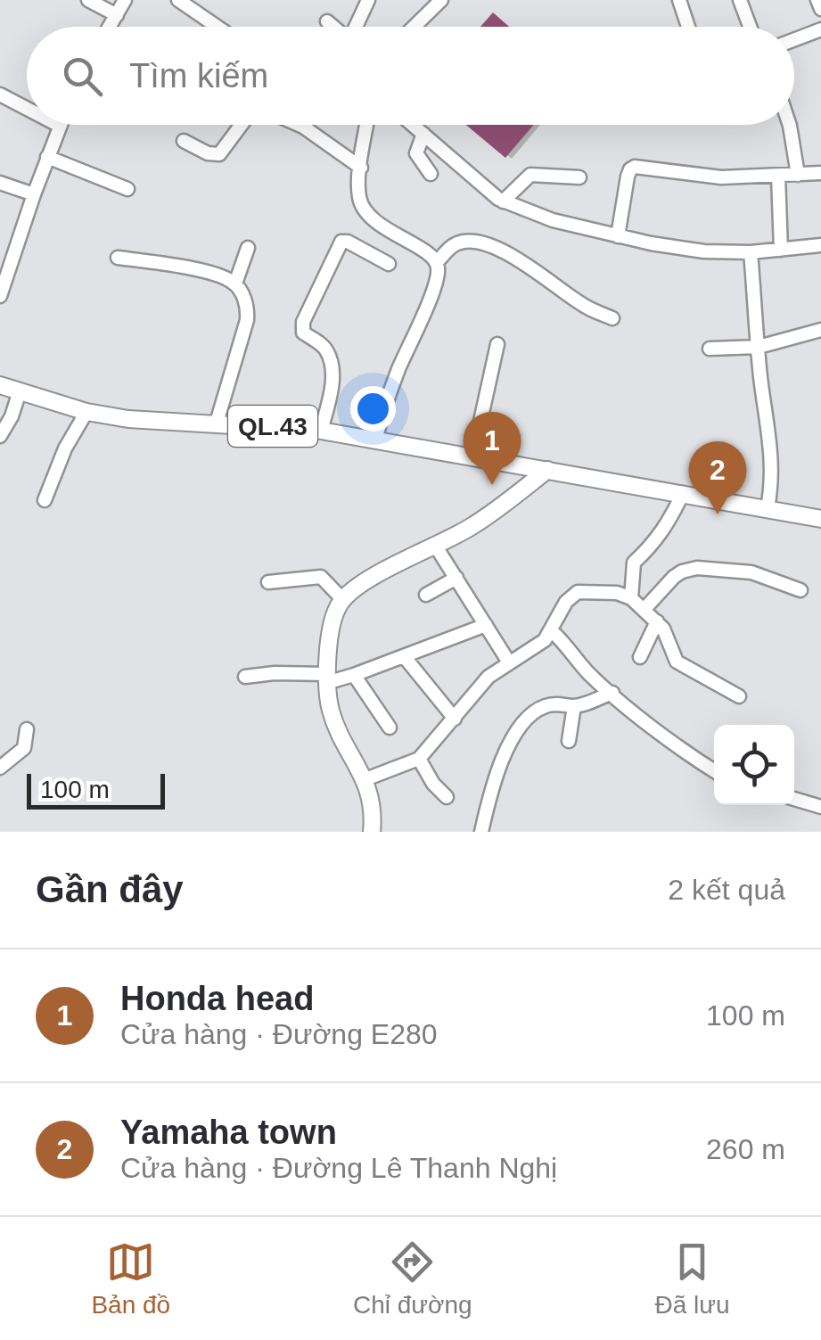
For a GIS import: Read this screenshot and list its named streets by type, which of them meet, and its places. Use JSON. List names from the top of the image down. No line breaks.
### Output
{"streets":{"main road":["QL.43"]},"scale_bar":"100 m","page":{"search":"Tìm kiếm","pins":["1","2"],"scale":"100 m","heading":["Gần đây","2 kết quả"],"list":[{"mark":"1","name":"Honda head","note":"Cửa hàng · Đường E280","value":"100 m"},{"mark":"2","name":"Yamaha town","note":"Cửa hàng · Đường Lê Thanh Nghị","value":"260 m"}],"nav":["Bản đồ","Chỉ đường","Đã lưu"]}}
